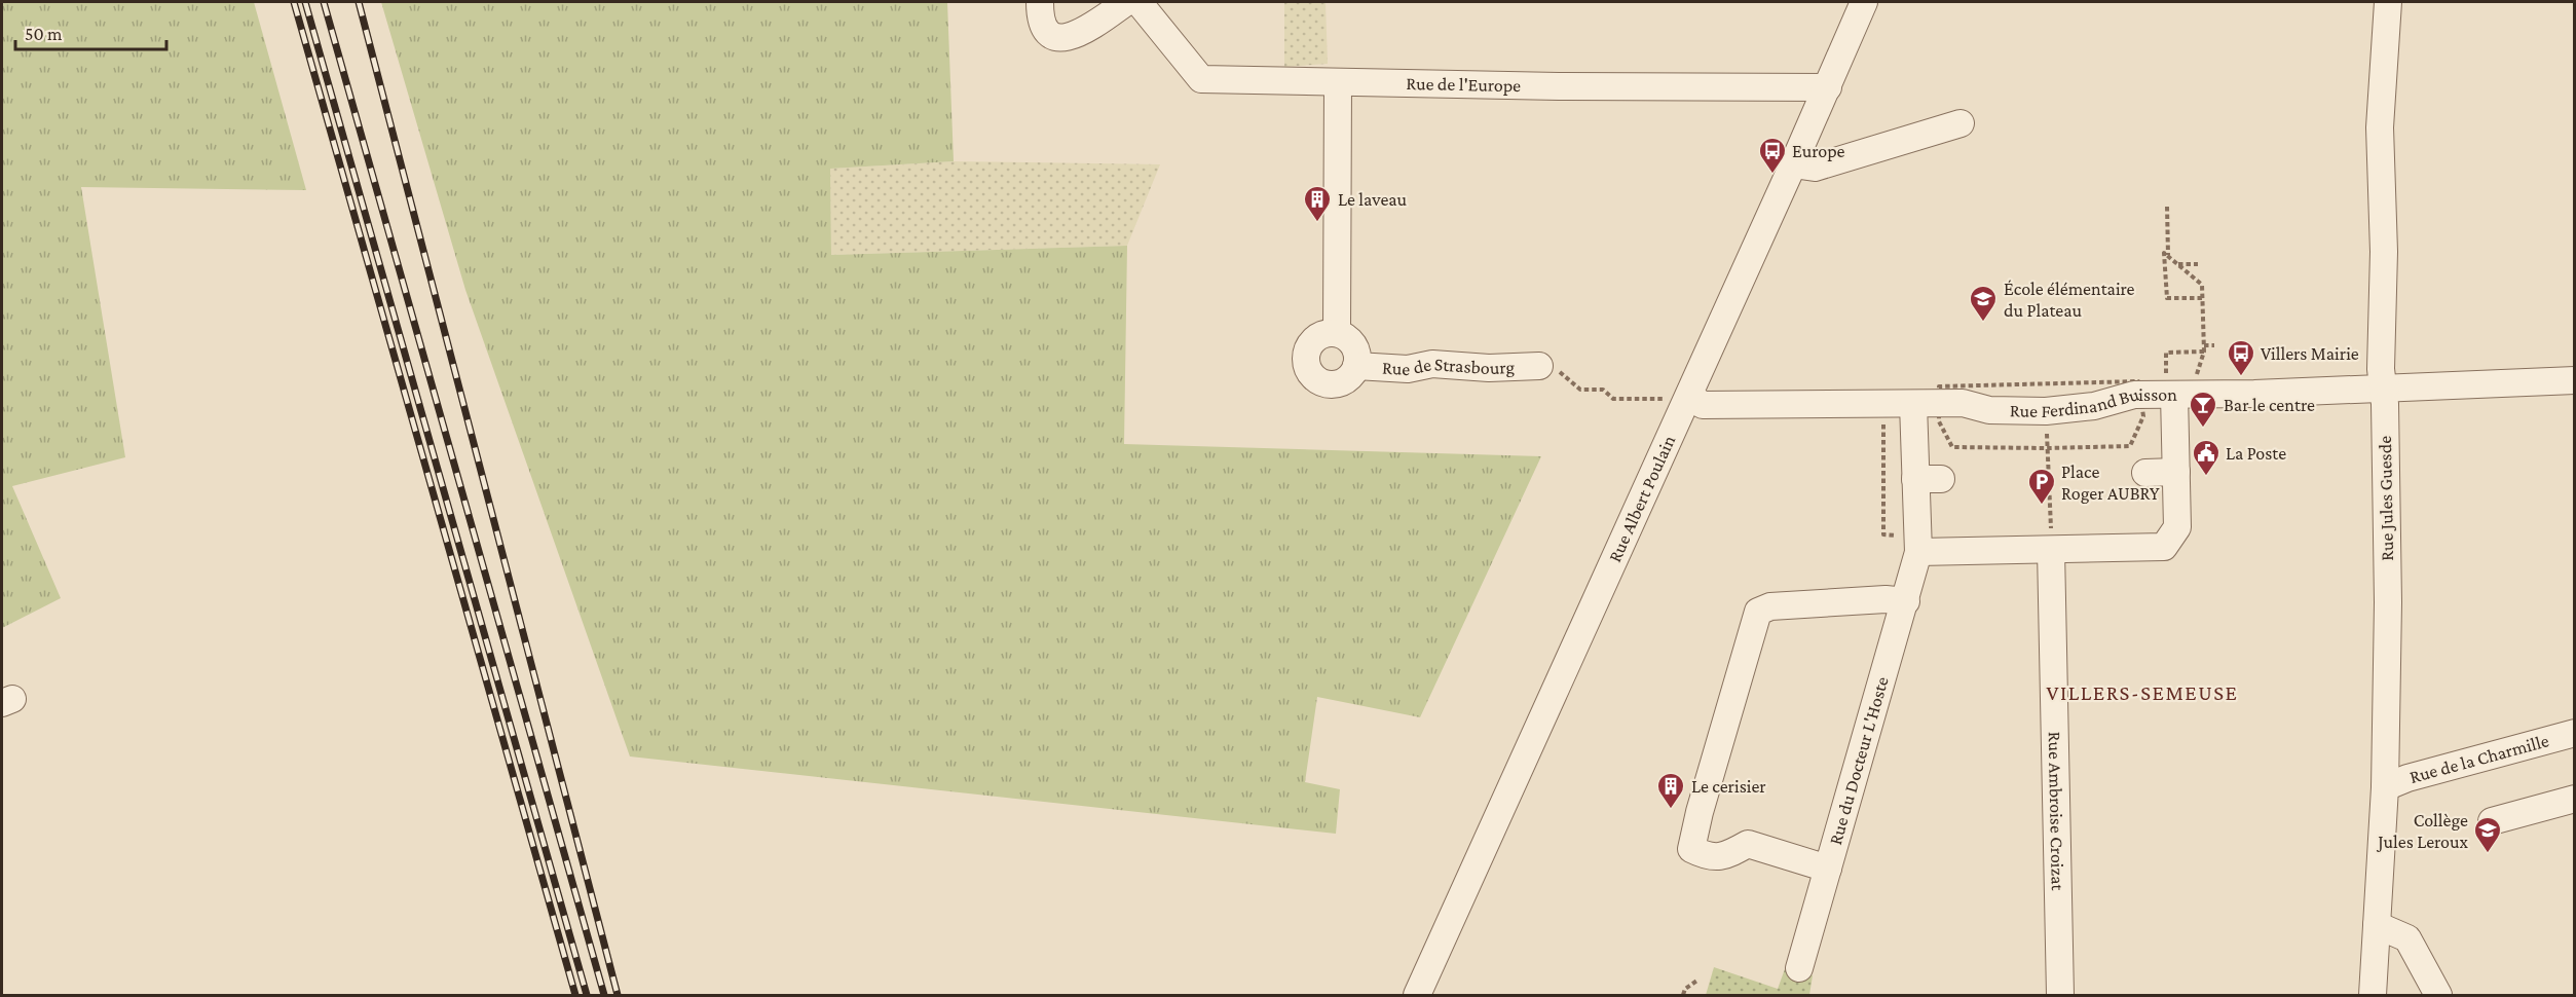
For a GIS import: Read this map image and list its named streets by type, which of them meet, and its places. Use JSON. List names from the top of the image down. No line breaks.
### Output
{"streets":{"street":["Rue de l'Europe","Rue de Strasbourg","Rue Ferdinand Buisson","Rue Jules Guesde","Rue Albert Poulain","Rue de la Charmille","Rue du Docteur L'Hoste","Rue Ambroise Croizat"]},"crossings":[["Rue de l'Europe","Rue Albert Poulain"],["Rue Ferdinand Buisson","Rue Jules Guesde"],["Rue Ferdinand Buisson","Rue Albert Poulain"],["Rue Jules Guesde","Rue de la Charmille"]],"districts":["VILLERS-SEMEUSE"],"places":{"bus stop":["Europe","Villers Mairie"],"building":["Le laveau","Le cerisier"],"school or university":["École élémentaire du Plateau","Collège Jules Leroux"],"bar":["Bar le centre"],"public building":["La Poste"],"parking":["Place Roger AUBRY"]},"scale_bar":"50 m"}
